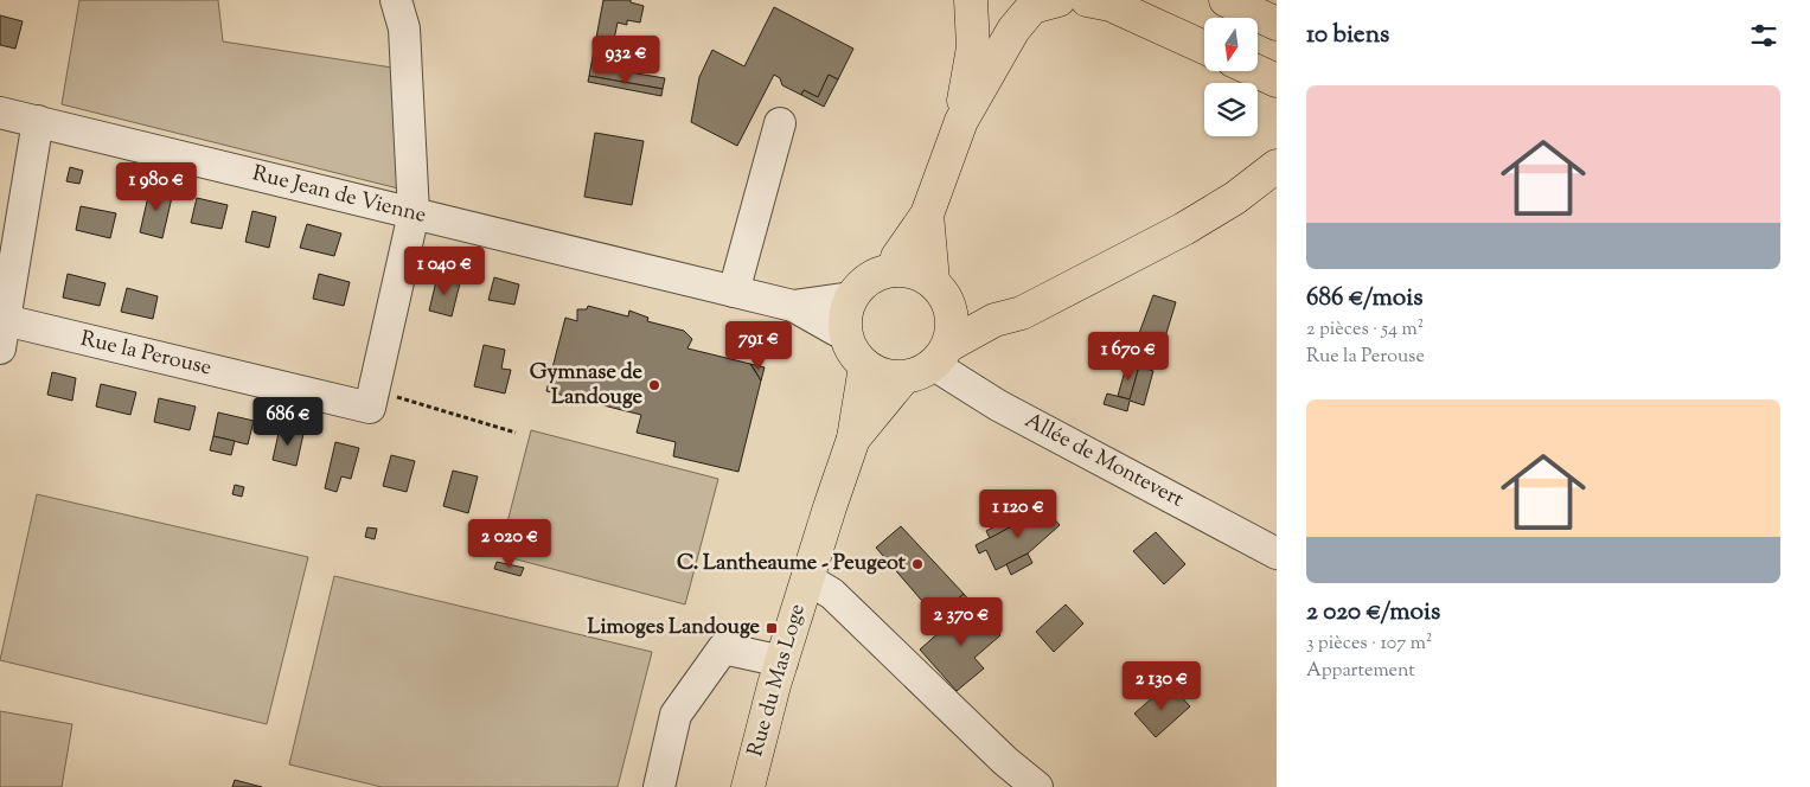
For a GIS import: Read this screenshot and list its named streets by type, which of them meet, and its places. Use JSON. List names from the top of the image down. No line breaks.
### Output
{"streets":{"main road":["Rue du Mas Loge"],"street":["Rue Jean de Vienne","Rue la Perouse","Allée de Montevert"]},"crossings":[["Rue Jean de Vienne","Allée de Montevert"],["Rue Jean de Vienne","Rue du Mas Loge"],["Allée de Montevert","Rue du Mas Loge"]],"places":{"other":["Gymnase de Landouge","C. Lantheaume - Peugeot"],"transit":["Limoges Landouge"]},"north":"bottom","page":{"heading":"10 biens","price":["932 €","1 980 €","1 040 €","791 €","1 670 €","686 €","1 120 €","2 020 €","2 370 €","2 130 €"],"list":[{"name":"686 €/mois","note":"2 pièces · 54 m² · Rue la Perouse"},{"name":"2 020 €/mois","note":"3 pièces · 107 m² · Appartement"}]}}
